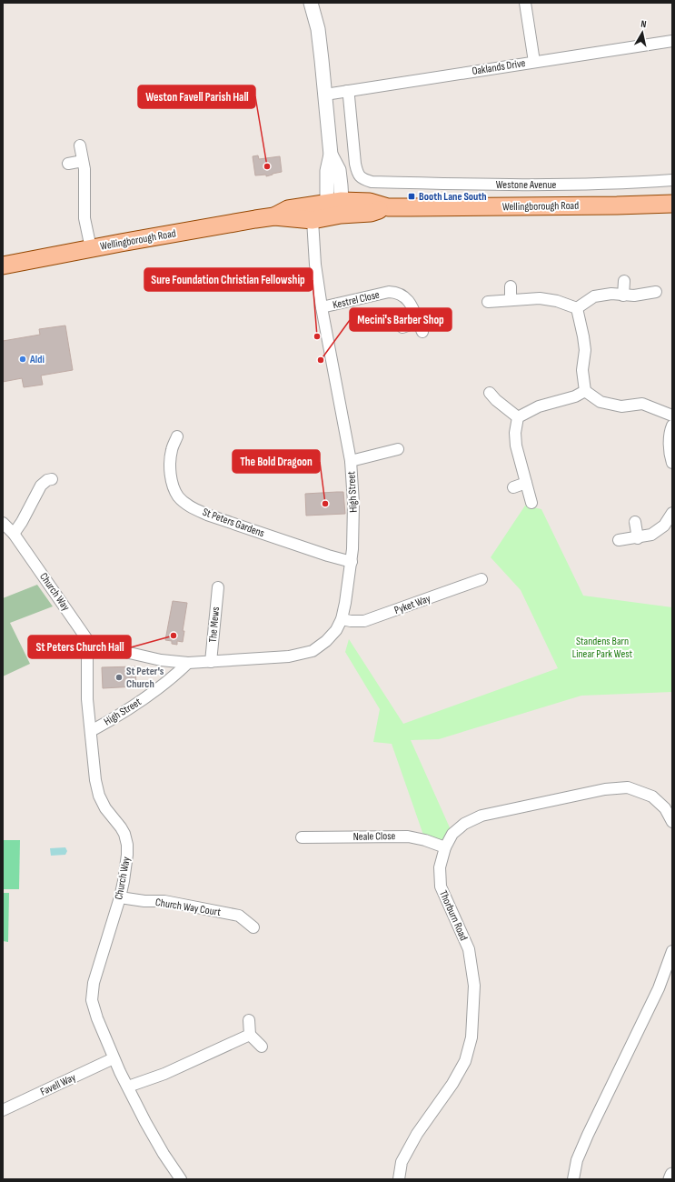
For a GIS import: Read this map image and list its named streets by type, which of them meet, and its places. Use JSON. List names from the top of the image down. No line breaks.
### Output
{"streets":{"main road":["Wellingborough Road"],"street":["Oaklands Drive","Westone Avenue","Kestrel Close","High Street","St Peters Gardens","Church Way","Pyket Way","The Mews","Neale Close","Church Way Court","Thorburn Road","Favell Way"]},"crossings":[["Oaklands Drive","Westone Avenue"],["Wellingborough Road","High Street"],["Kestrel Close","High Street"],["High Street","St Peters Gardens"],["High Street","Church Way"],["High Street","Pyket Way"],["High Street","The Mews"],["Church Way","Church Way Court"],["Church Way","Favell Way"],["Neale Close","Thorburn Road"]],"parks":["Standens Barn Linear Park West"],"places":{"other":["Weston Favell Parish Hall","Sure Foundation Christian Fellowship","Aldi","Mecini's Barber Shop","The Bold Dragoon","St Peters Church Hall","St Peter's Church"],"transit":["Booth Lane South"]},"north":"top"}
